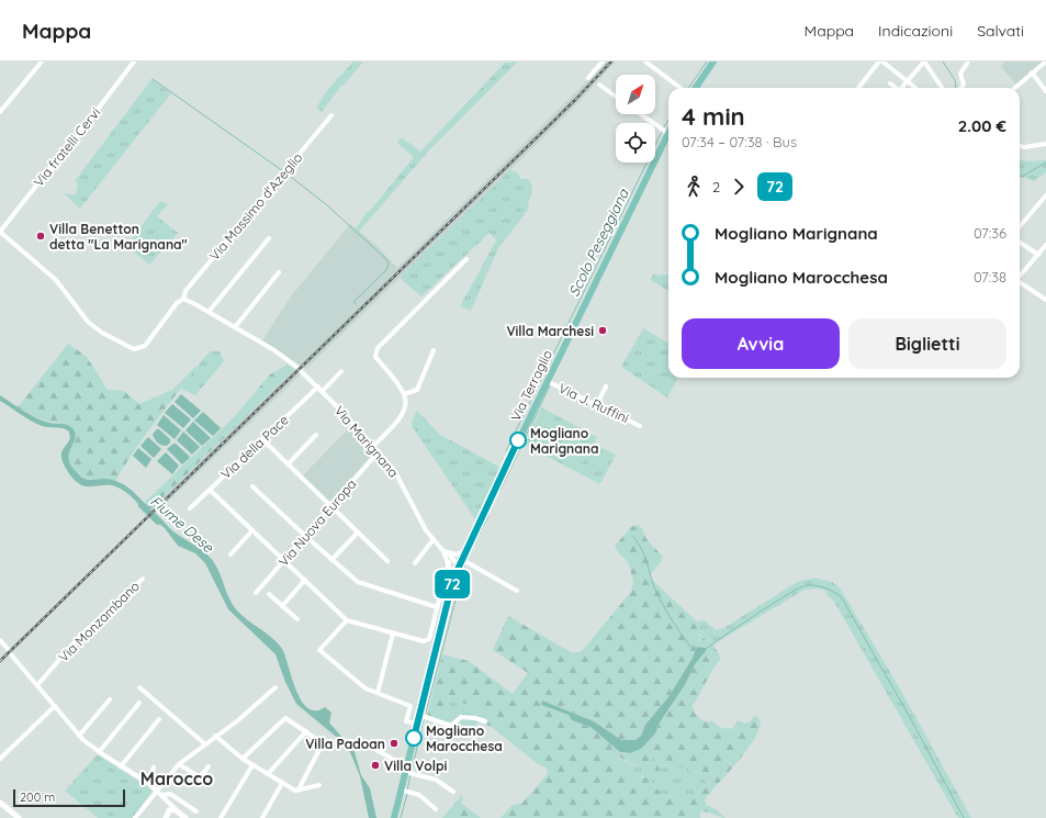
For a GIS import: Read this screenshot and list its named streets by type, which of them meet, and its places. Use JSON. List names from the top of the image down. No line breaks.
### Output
{"streets":{"main road":["Via Terraglio"],"street":["Via fratelli Cervi","Via Massimo d'Azeglio","Via J. Ruffini","Via Marignana","Via della Pace","Via Nuova Europa","Via Monzambano"]},"crossings":[["Via Terraglio","Via J. Ruffini"],["Via Terraglio","Via Marignana"],["Via Marignana","Via della Pace"],["Via Marignana","Via Nuova Europa"]],"districts":["Marocco"],"water":["Scolo Peseggiana","Fiume Dese"],"places":["Villa Benetton detta \"La Marignana\"","Villa Marchesi","Mogliano Marignana","Mogliano Marocchesa","Villa Padoan","Villa Volpi"],"lines":["bus line 72"],"scale_bar":"200 m","north":"top right","page":{"header":"Mappa","nav":["Mappa","Indicazioni","Salvati"],"on_map":"72","heading":["4 min","07:34 – 07:38 · Bus","2.00 €"],"legs":["2","72"],"list":[{"name":"Mogliano Marignana","value":"07:36"},{"name":"Mogliano Marocchesa","value":"07:38"}],"buttons":["Avvia","Biglietti"],"scale":"200 m"}}
